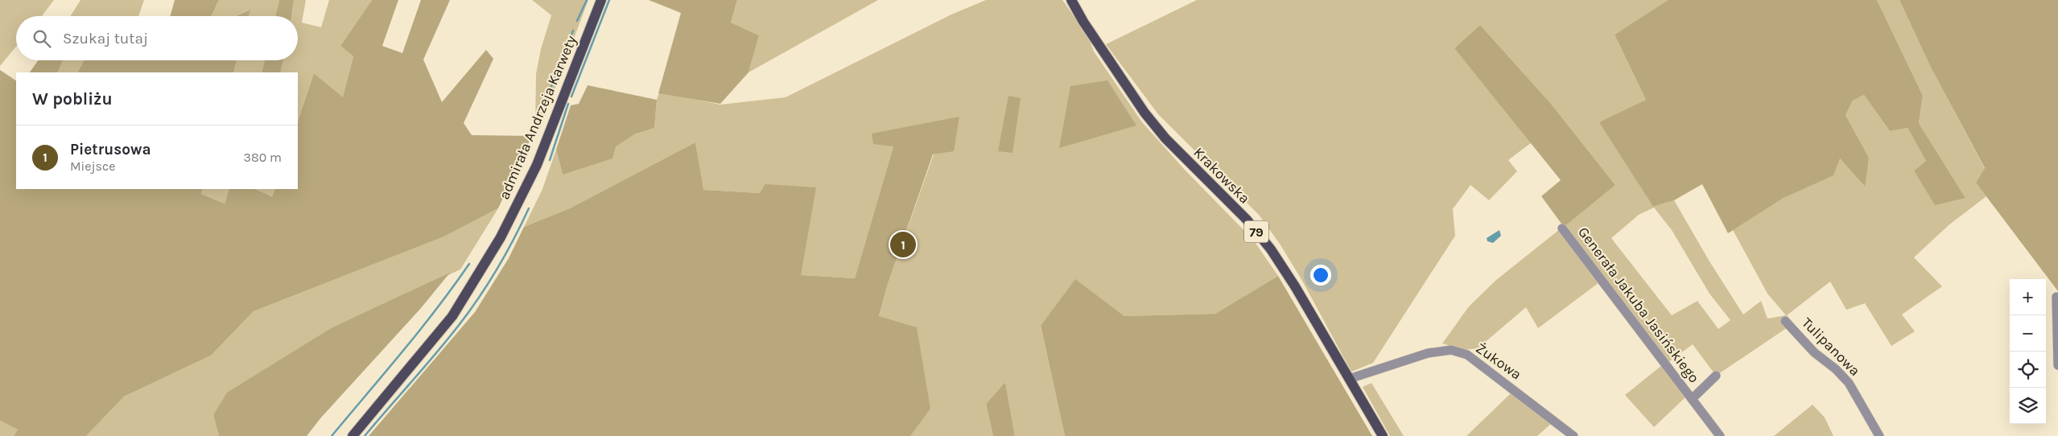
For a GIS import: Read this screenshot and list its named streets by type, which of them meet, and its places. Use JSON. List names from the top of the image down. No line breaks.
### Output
{"streets":{"main road":["admirała Andrzeja Karwety","Krakowska","79"],"street":["Generała Jakuba Jasińskiego","Tulipanowa","Żukowa"]},"crossings":[["Krakowska","Żukowa"]],"page":{"search":"Szukaj tutaj","heading":"W pobliżu","list":[{"mark":"1","name":"Pietrusowa","note":"Miejsce","value":"380 m"}],"pins":"1","map_buttons":["+","−"]}}
